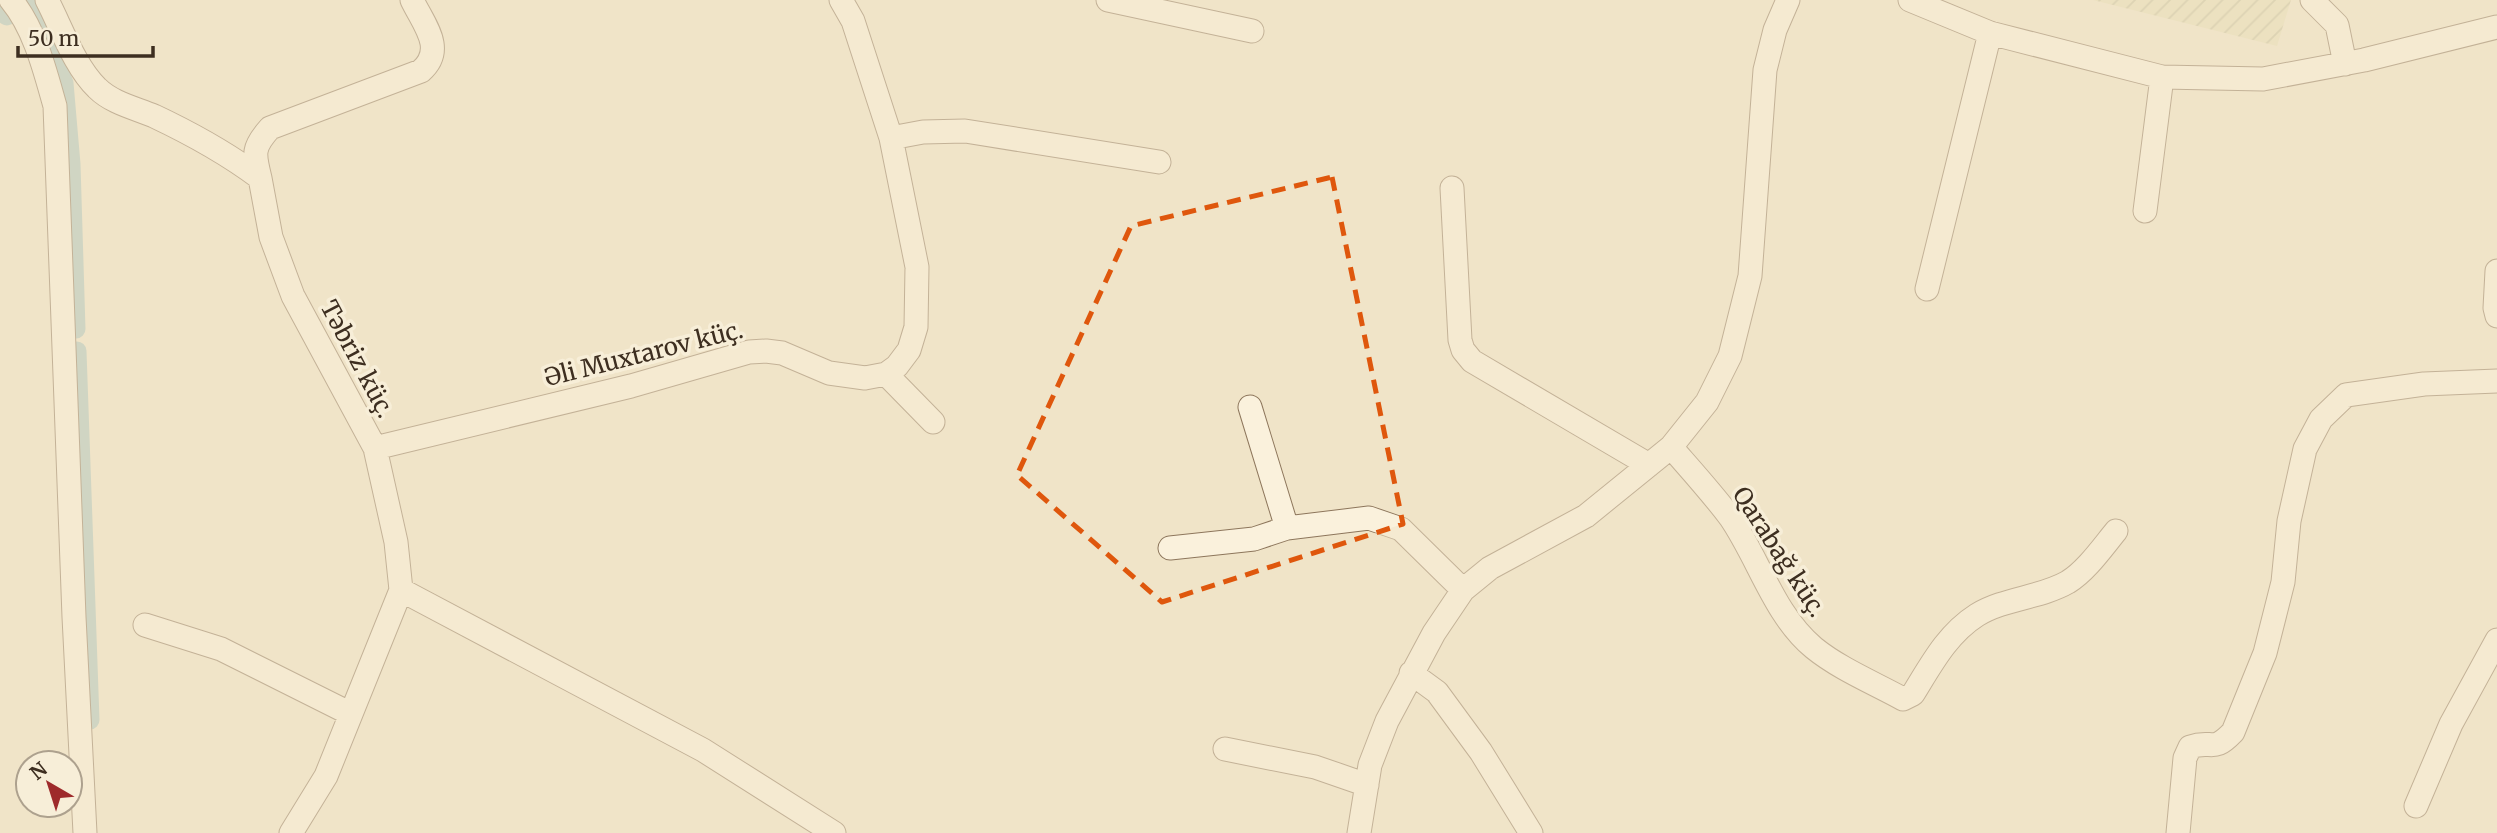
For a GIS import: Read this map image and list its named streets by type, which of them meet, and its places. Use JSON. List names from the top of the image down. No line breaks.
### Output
{"streets":{"street":["Əli Muxtarov küç.","Təbriz küç.","Qarabağ küç."]},"crossings":[["Əli Muxtarov küç.","Təbriz küç."]],"scale_bar":"50 m","north":"top left"}
